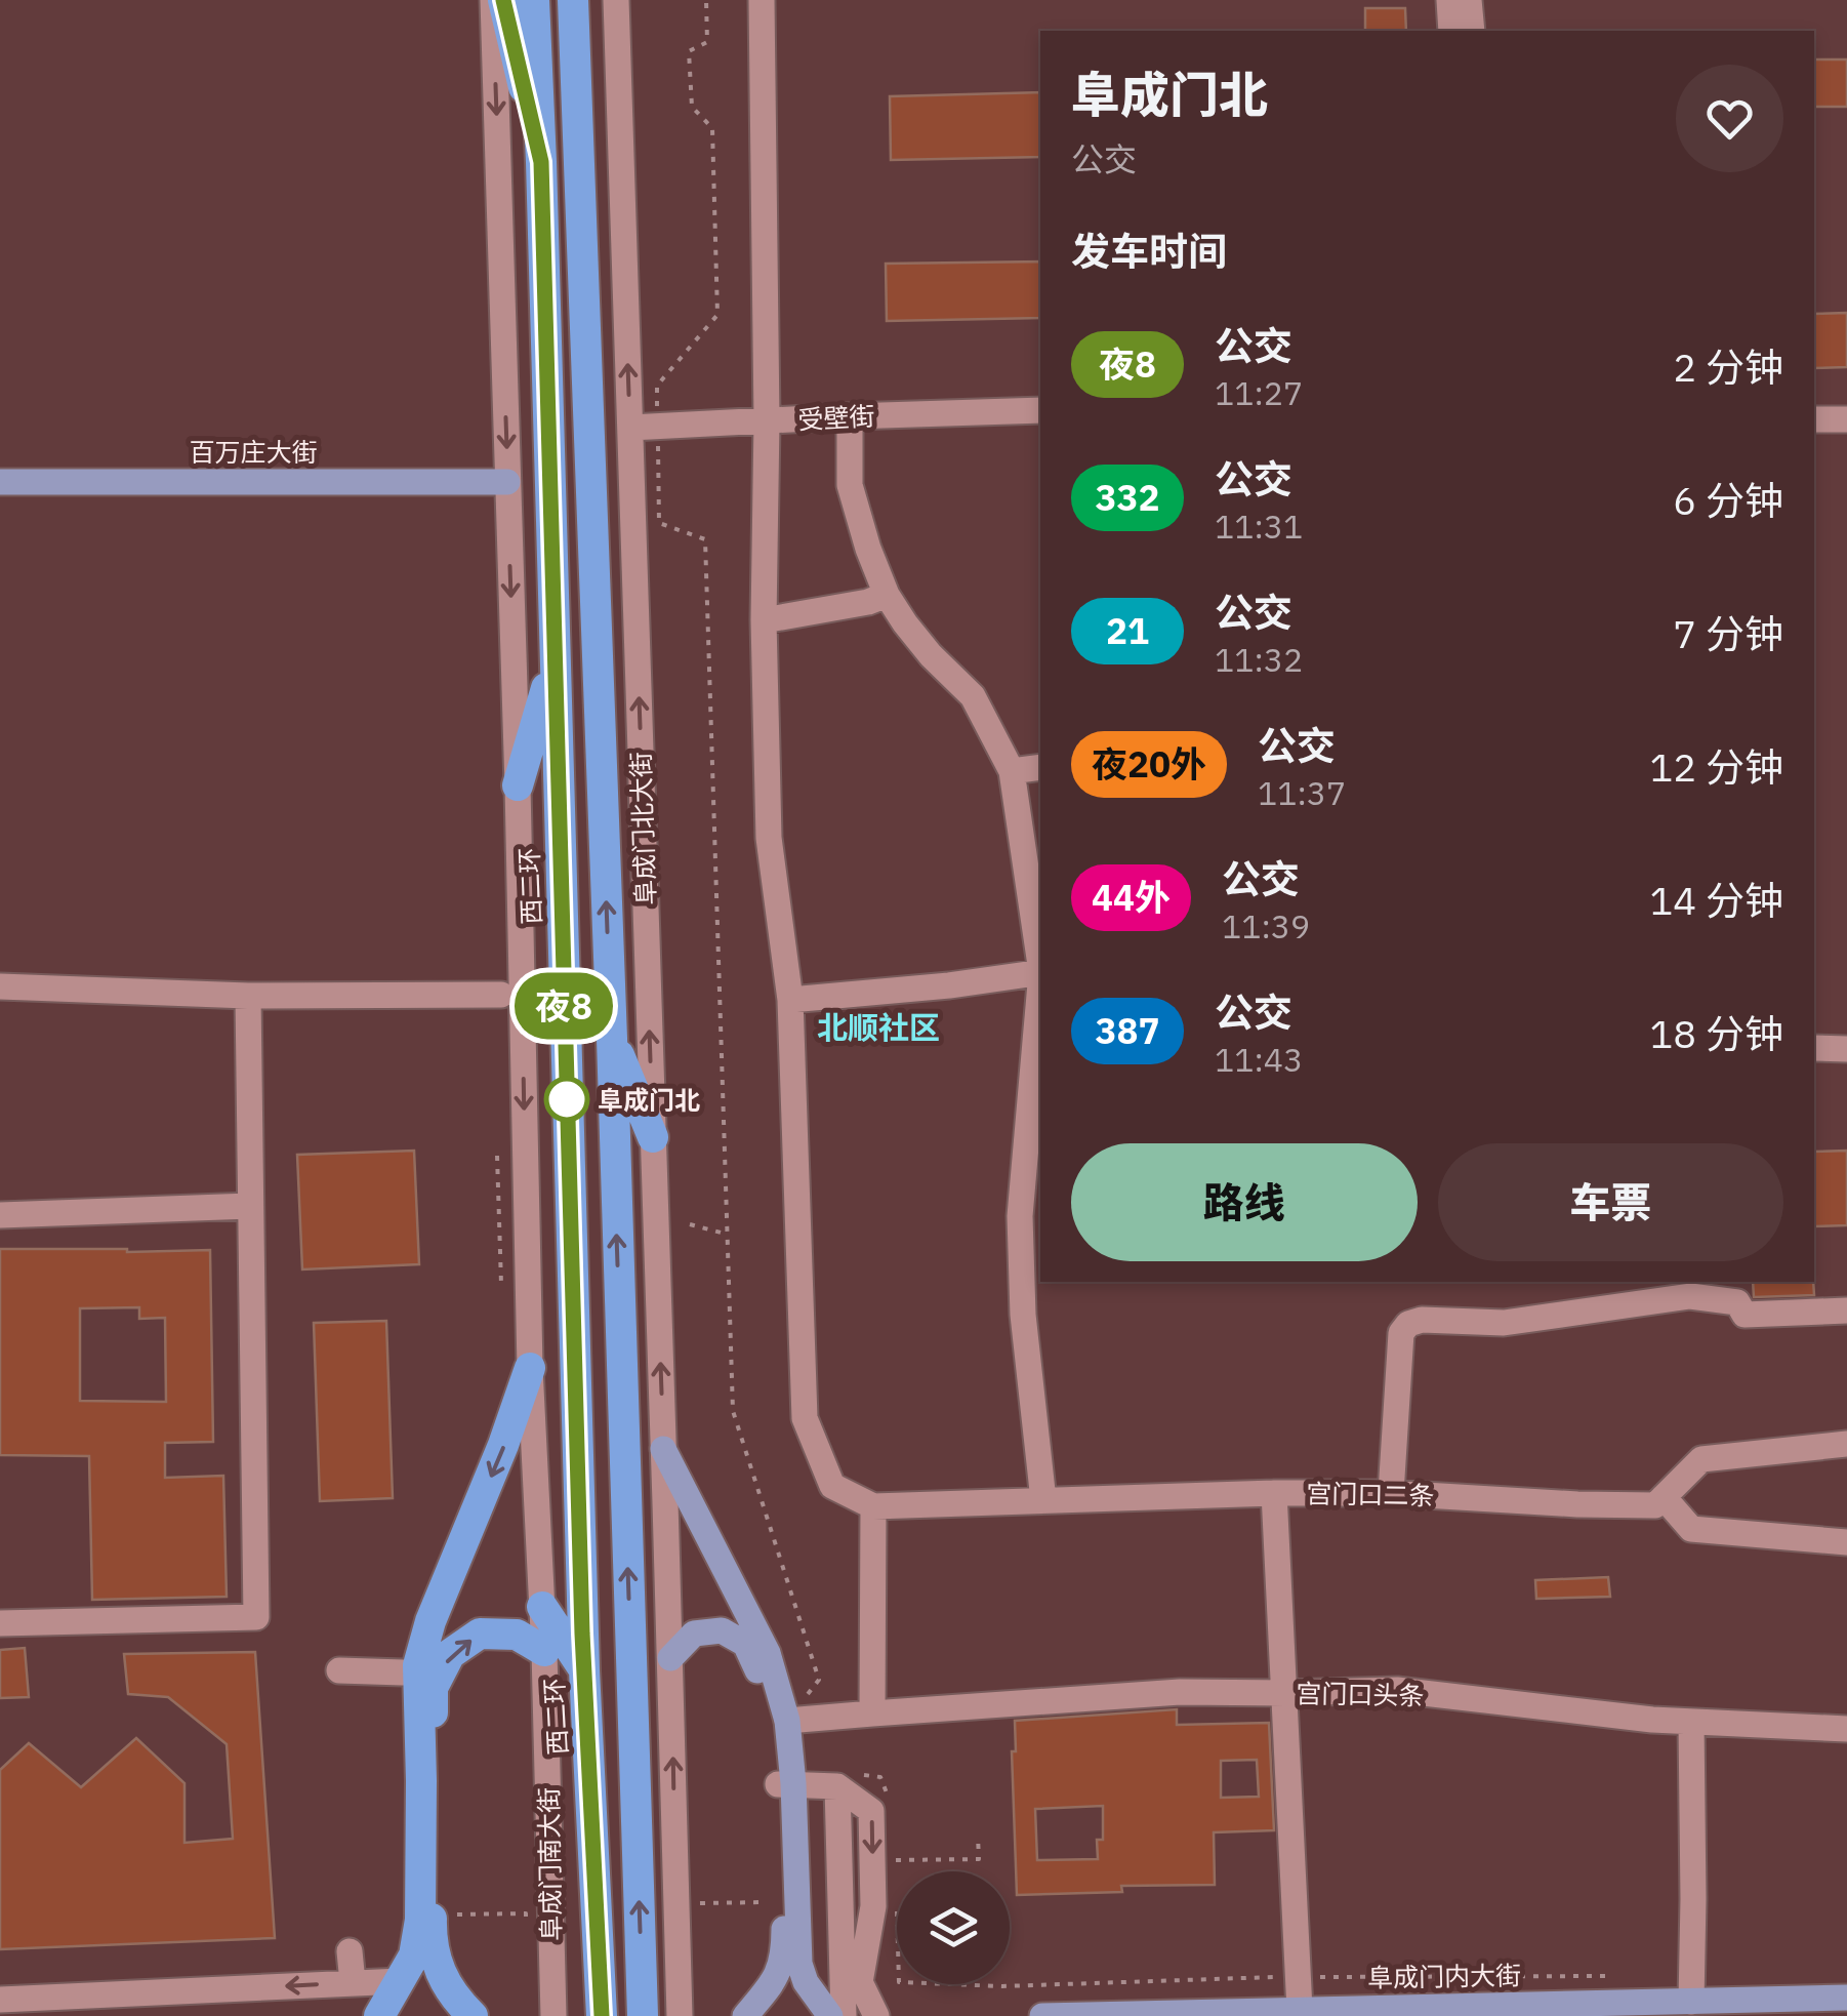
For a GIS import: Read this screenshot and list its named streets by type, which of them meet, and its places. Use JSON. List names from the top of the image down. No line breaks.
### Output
{"streets":{"highway":["西二环"],"main road":["百万庄大街","阜成门内大街"],"street":["受壁街","阜成门北大街","宫门口二条","宫门口头条","阜成门南大街"]},"crossings":[["受壁街","阜成门北大街"]],"districts":["北顺社区"],"places":["阜成门北"],"lines":["bus line 夜8"],"page":{"on_map":"夜8","heading":[["阜成门北","公交"],"发车时间"],"list":[{"mark":"夜8","name":"公交","note":"11:27","value":"2 分钟"},{"mark":"332","name":"公交","note":"11:31","value":"6 分钟"},{"mark":"21","name":"公交","note":"11:32","value":"7 分钟"},{"mark":"夜20外","name":"公交","note":"11:37","value":"12 分钟"},{"mark":"44外","name":"公交","note":"11:39","value":"14 分钟"},{"mark":"387","name":"公交","note":"11:43","value":"18 分钟"}],"buttons":["路线","车票"]}}
